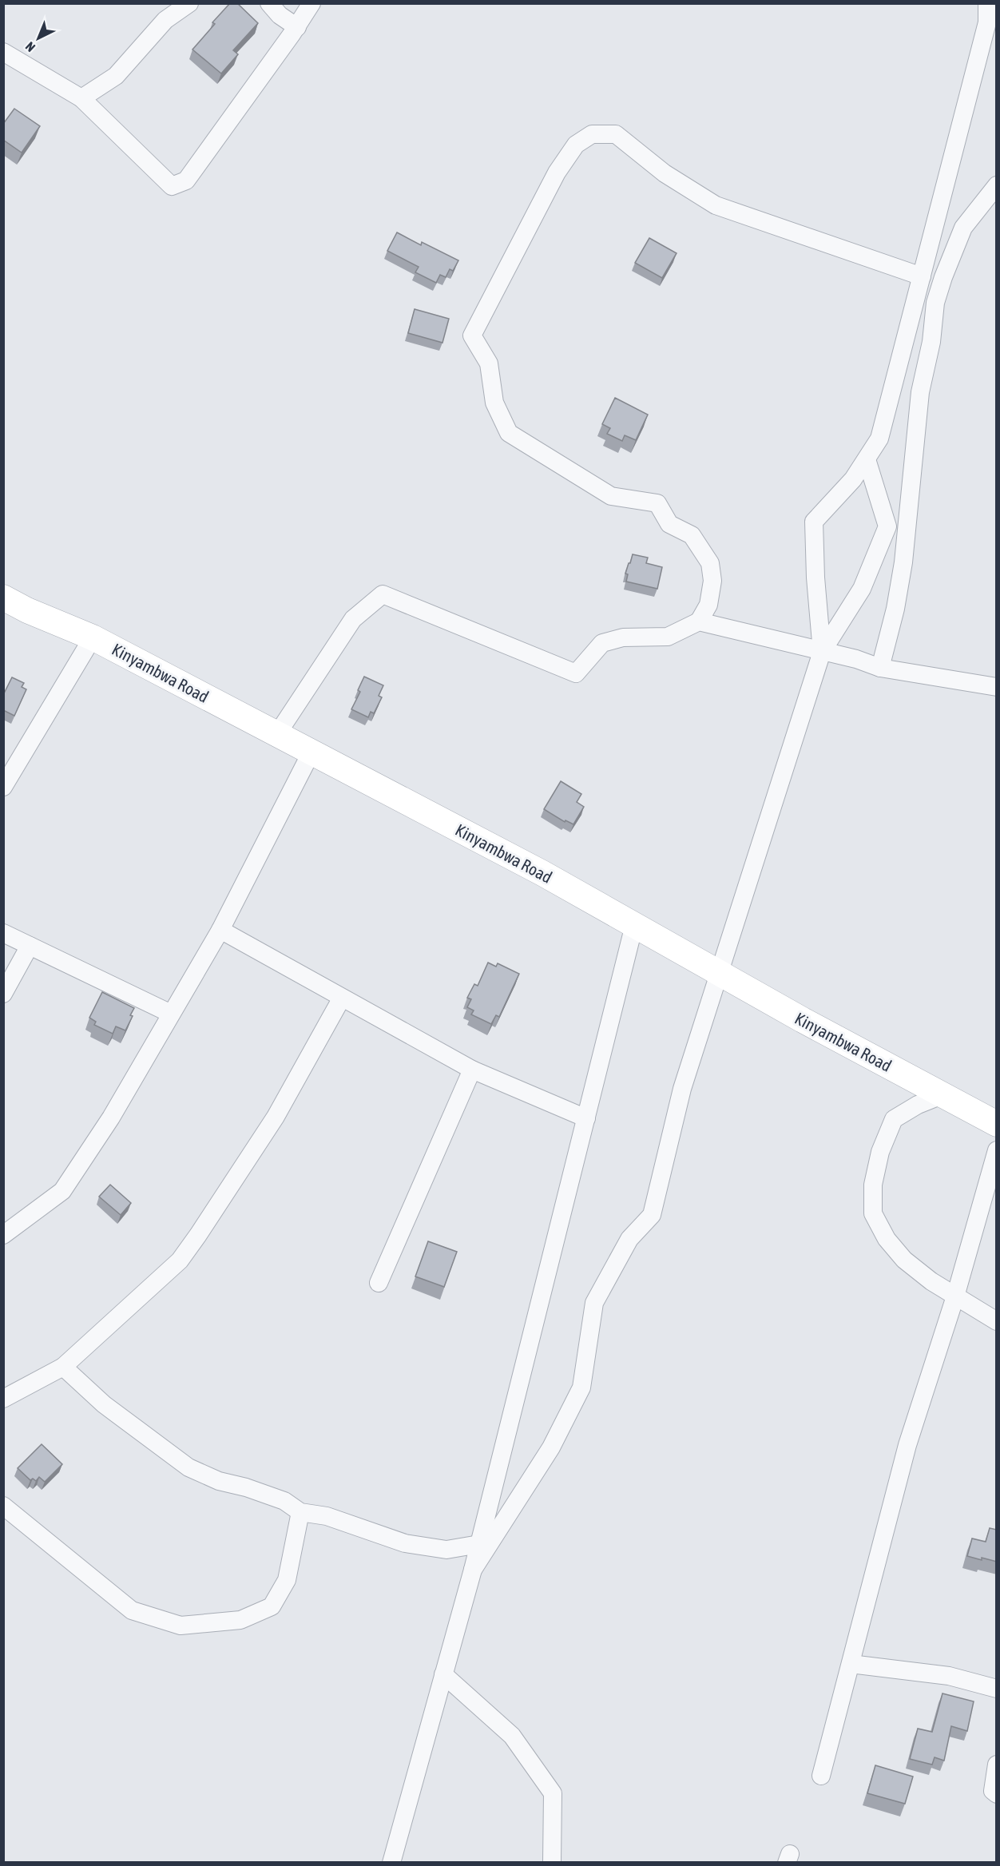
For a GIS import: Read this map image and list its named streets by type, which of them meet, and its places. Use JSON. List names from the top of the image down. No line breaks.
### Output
{"streets":{"street":["Kinyambwa Road"]},"north":"bottom left"}
